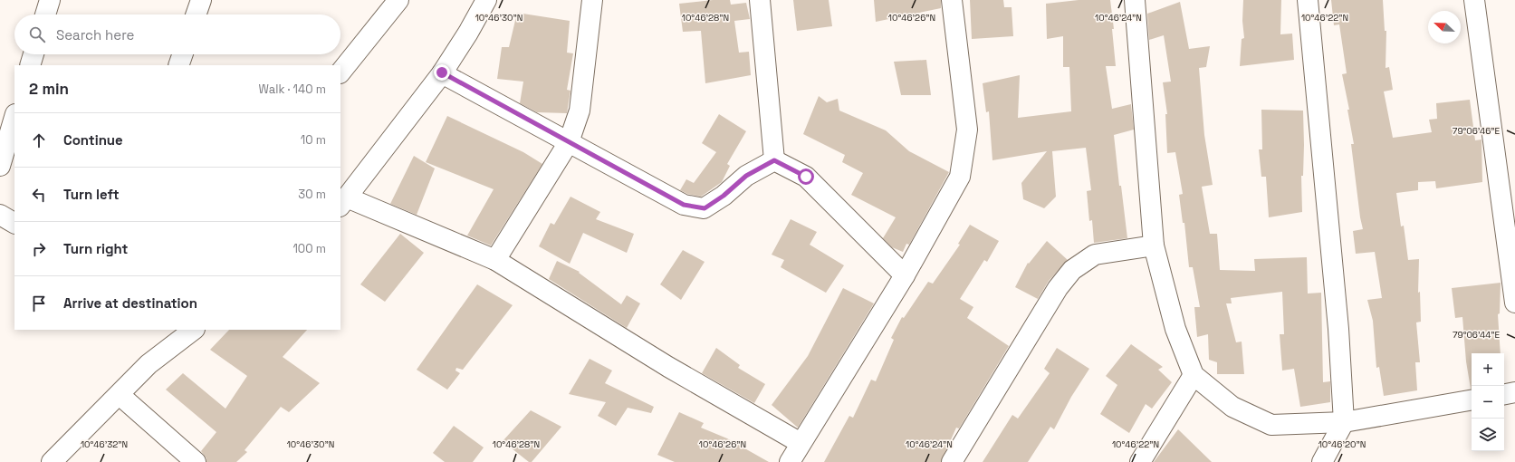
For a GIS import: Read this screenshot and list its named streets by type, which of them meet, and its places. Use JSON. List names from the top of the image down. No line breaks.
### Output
{"north":"top left","page":{"search":"Search here","heading":["2 min","Walk · 140 m"],"list":[["Continue","10 m"],["Turn left","30 m"],["Turn right","100 m"],"Arrive at destination"],"map_buttons":["+","−"]},"coordinates":["10°46'30\"N","10°46'28\"N","10°46'26\"N","10°46'22\"N","10°46'24\"N","79°06'46\"E","79°06'44\"E","10°46'32\"N","10°46'20\"N"]}
